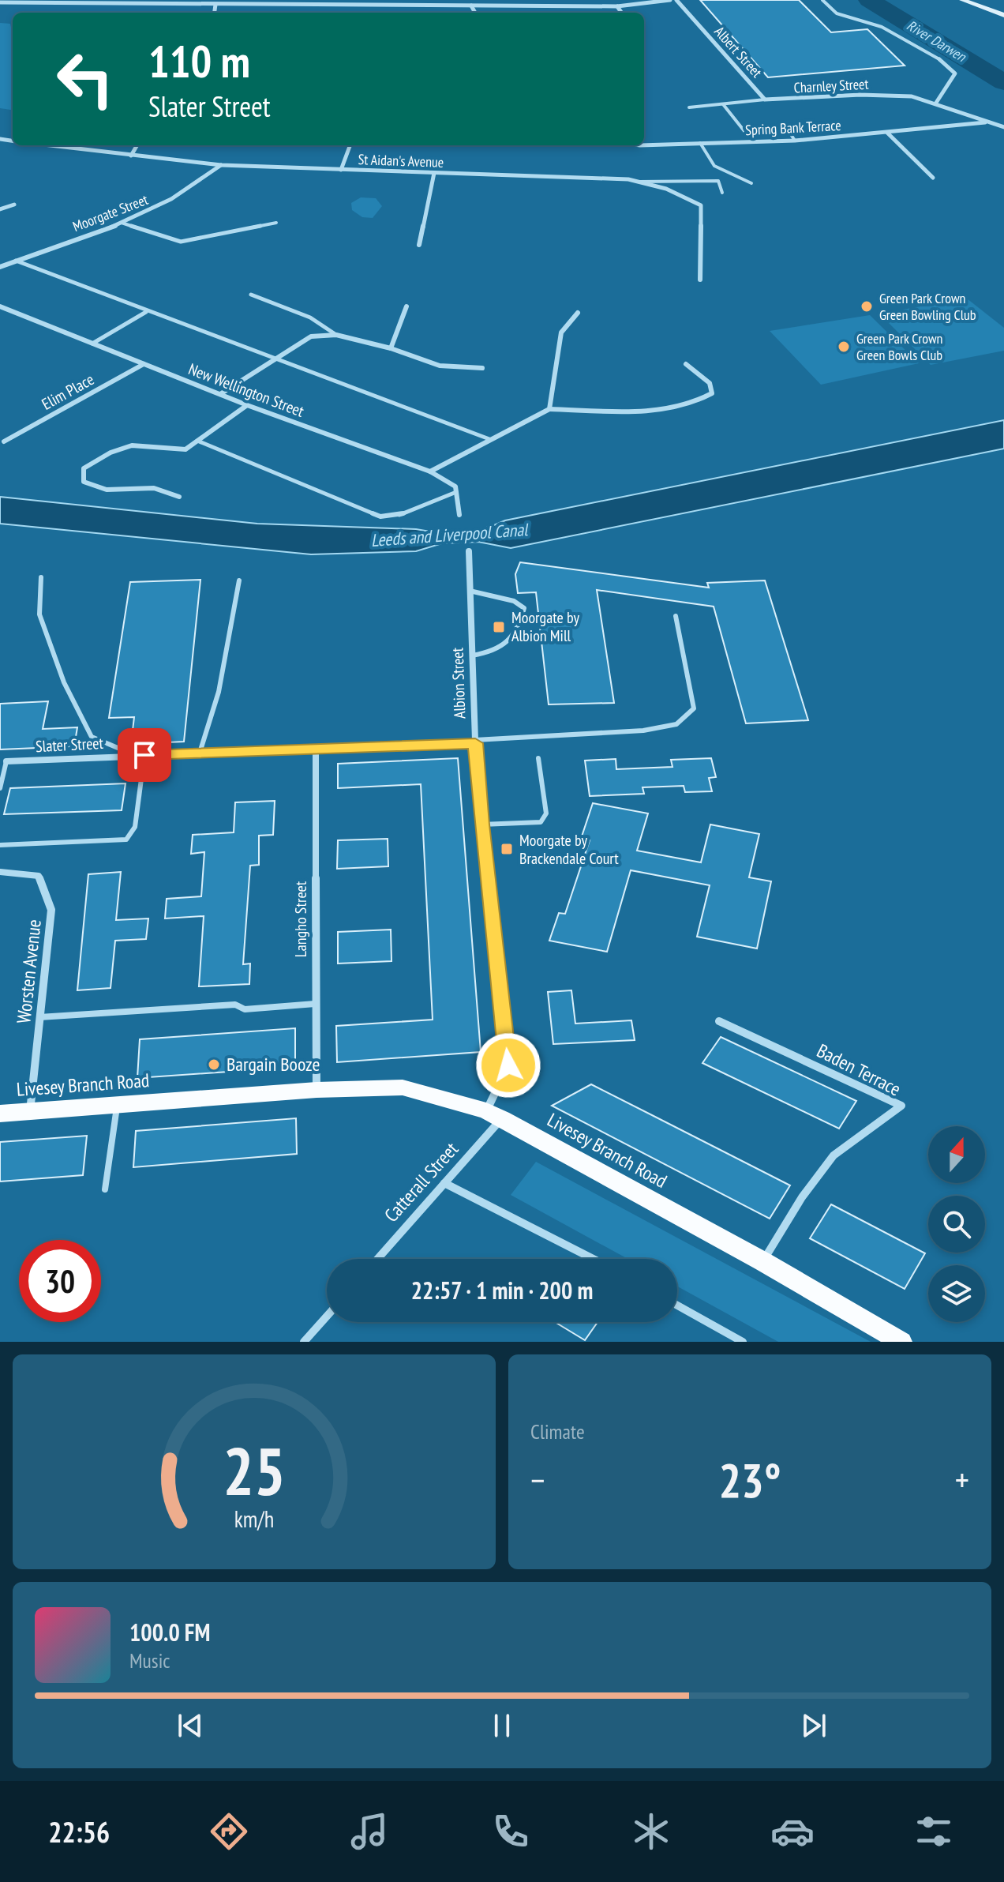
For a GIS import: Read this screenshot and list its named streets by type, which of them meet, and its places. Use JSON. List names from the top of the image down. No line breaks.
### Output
{"streets":{"main road":["Livesey Branch Road"],"street":["Albert Street","Charnley Street","Spring Bank Terrace","St Aidan's Avenue","Moorgate Street","New Wellington Street","Elim Place","Albion Street","Slater Street","Langho Street","Worsten Avenue","Baden Terrace","Catterall Street"]},"crossings":[["Albert Street","Charnley Street"],["Charnley Street","Spring Bank Terrace"],["St Aidan's Avenue","Moorgate Street"],["New Wellington Street","Elim Place"],["Albion Street","Slater Street"],["Albion Street","Livesey Branch Road"],["Albion Street","Catterall Street"],["Slater Street","Langho Street"],["Langho Street","Livesey Branch Road"],["Worsten Avenue","Livesey Branch Road"],["Baden Terrace","Livesey Branch Road"],["Livesey Branch Road","Catterall Street"]],"water":["River Darwen","Leeds and Liverpool Canal"],"places":{"other":["Green Park Crown Green Bowling Club","Green Park Crown Green Bowls Club","Bargain Booze"],"transit":["Moorgate by Albion Mill","Moorgate by Brackendale Court"]},"north":"top","page":{"turn":["110 m","Slater Street"],"limit":"30","trip":"22:57 · 1 min · 200 m","tile":"Climate","heat":["−","23°","+"],"song":["100.0 FM","Music"],"tabs":"22:56","gauge":["25","km/h"]}}
